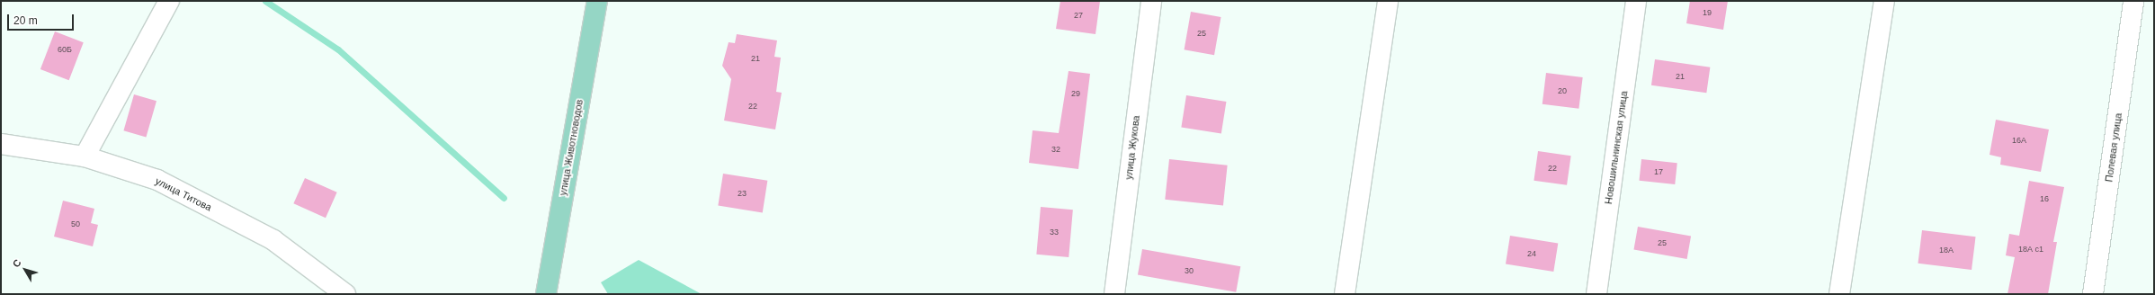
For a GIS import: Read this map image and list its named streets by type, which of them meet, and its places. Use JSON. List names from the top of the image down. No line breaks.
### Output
{"streets":{"main road":["улица Животноводов"],"street":["улица Жукова","Новошильнинская улица","Полевая улица","улица Титова"]},"house_numbers":["19","27","25","60Б","21","21","20","29","22","16А","32","22","17","23","16","50","33","25","18А с1","18А","24","30"],"scale_bar":"20 m","north":"top left"}
